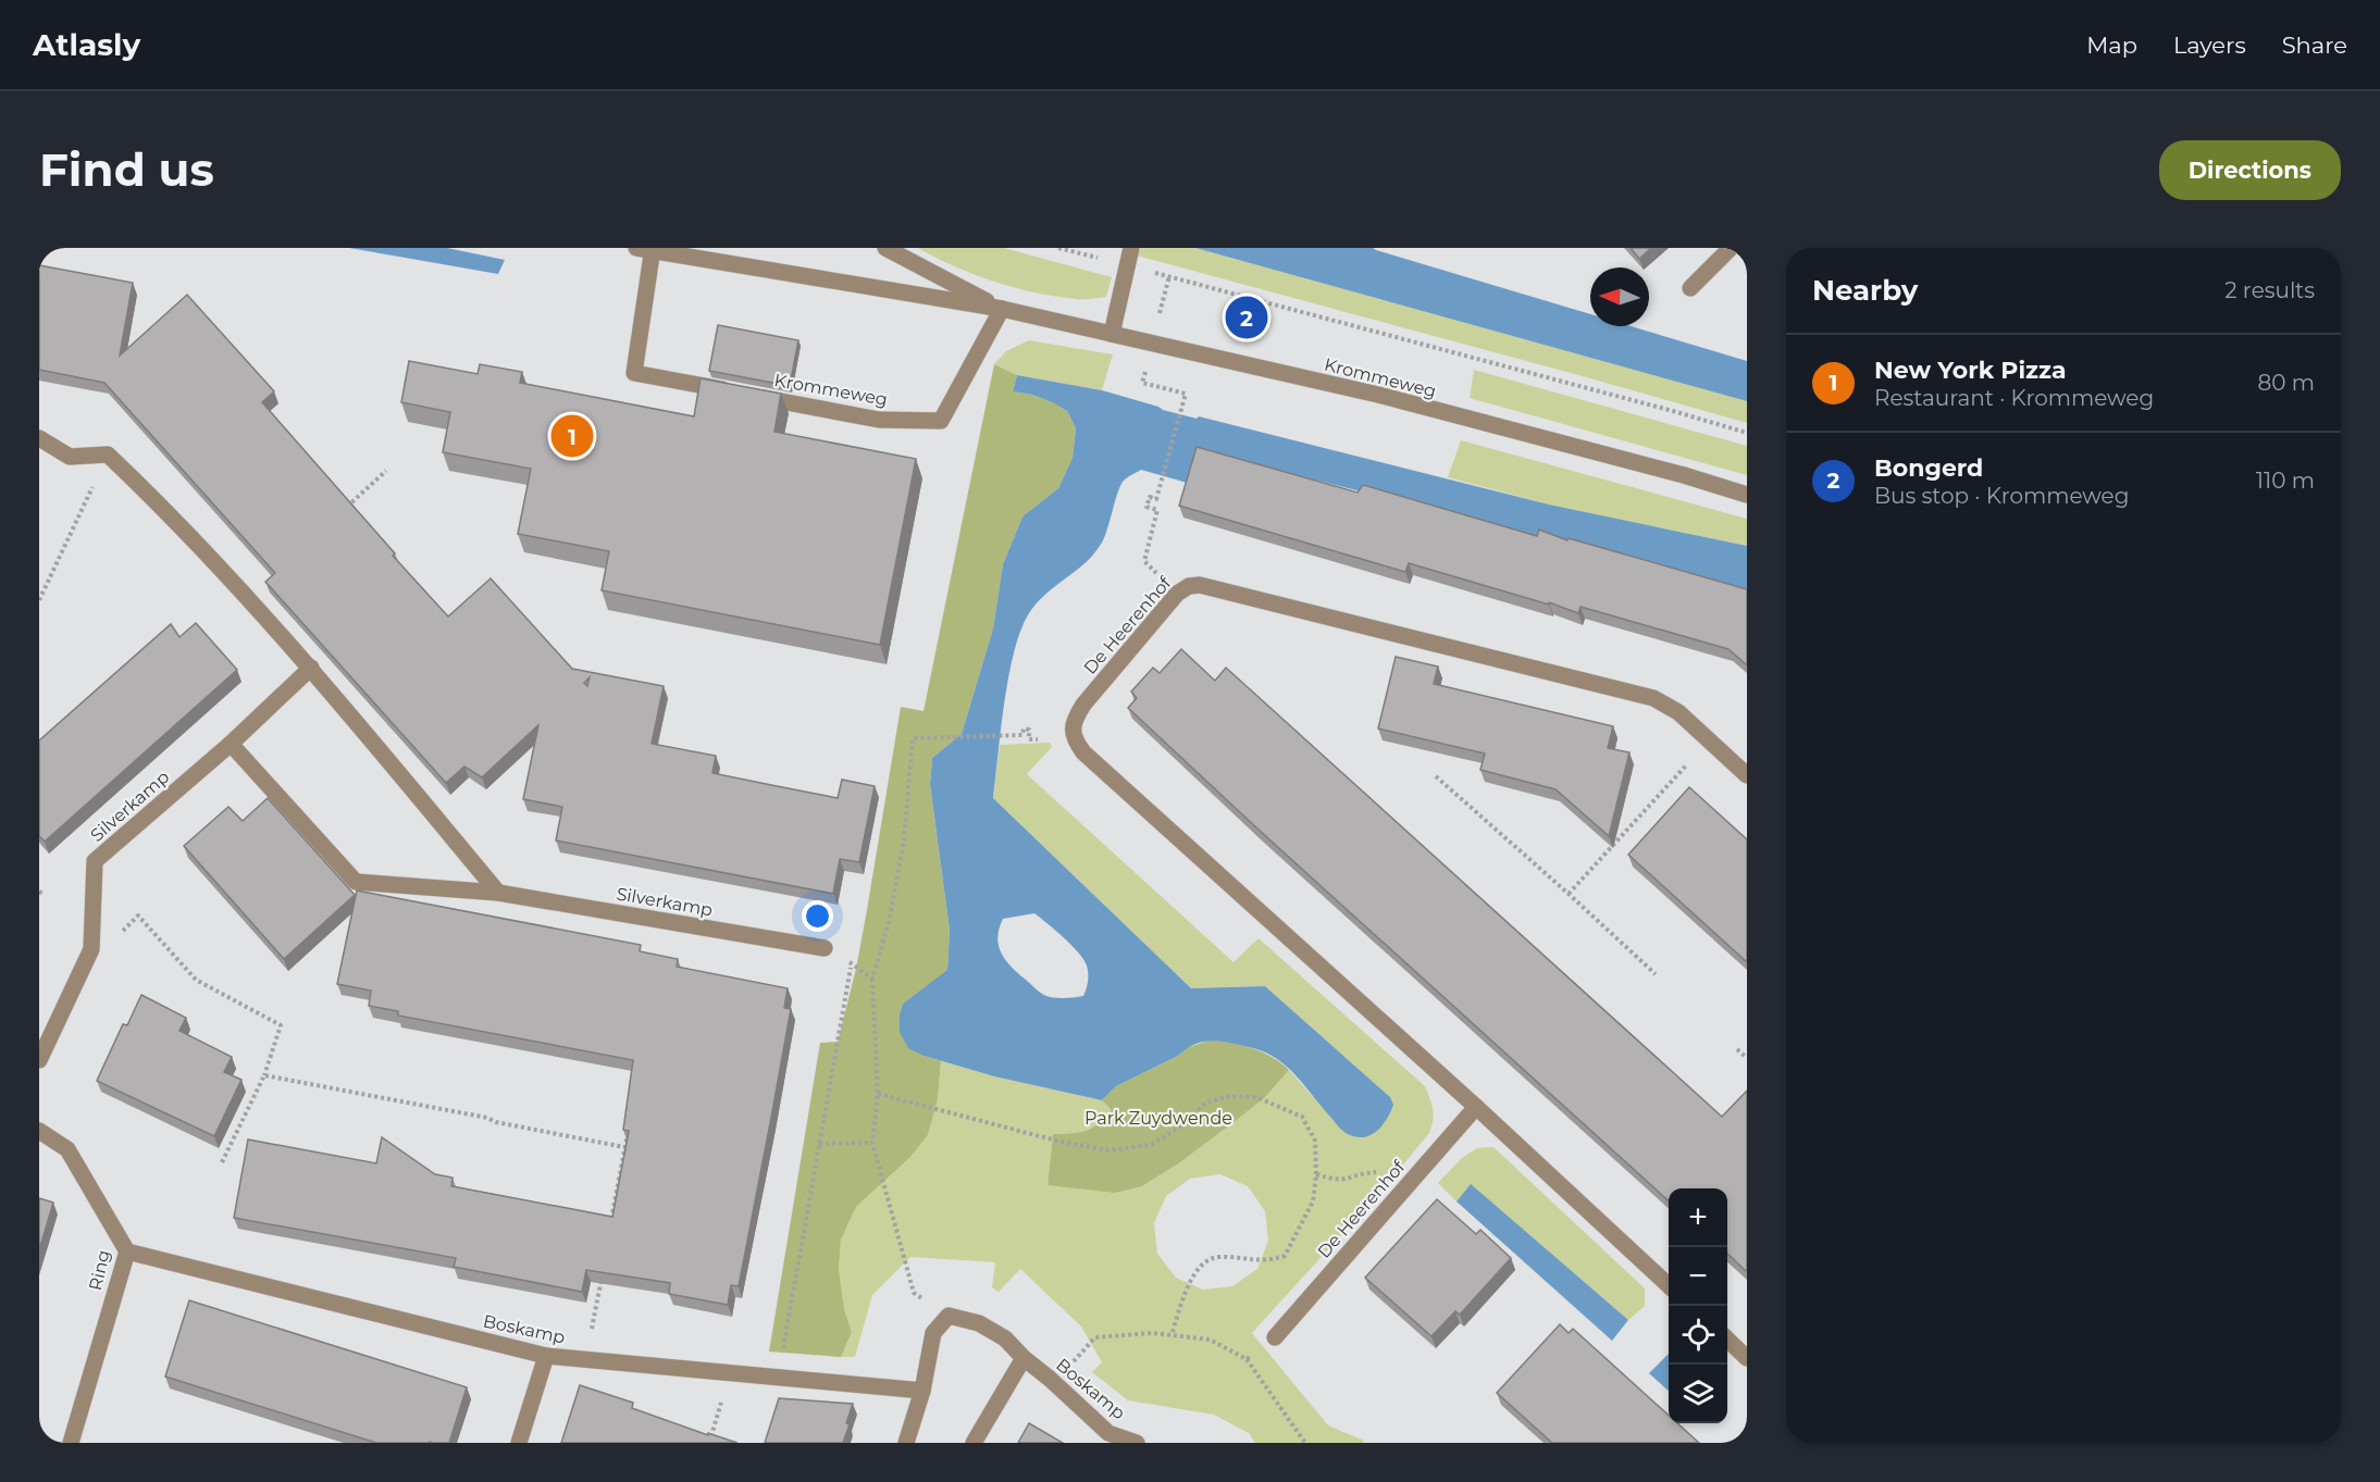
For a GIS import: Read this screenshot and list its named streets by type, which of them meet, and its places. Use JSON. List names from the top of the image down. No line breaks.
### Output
{"streets":{"street":["Krommeweg","De Heerenhof","Silverkamp","Ring","Boskamp"]},"crossings":[["Ring","Boskamp"]],"parks":["Park Zuydwende"],"north":"left","page":{"header":"Atlasly","nav":["Map","Layers","Share"],"buttons":"Directions","title":"Find us","heading":["Nearby","2 results"],"pins":["2","1"],"list":[{"mark":"1","name":"New York Pizza","note":"Restaurant · Krommeweg","value":"80 m"},{"mark":"2","name":"Bongerd","note":"Bus stop · Krommeweg","value":"110 m"}],"map_buttons":["+","−"]}}
